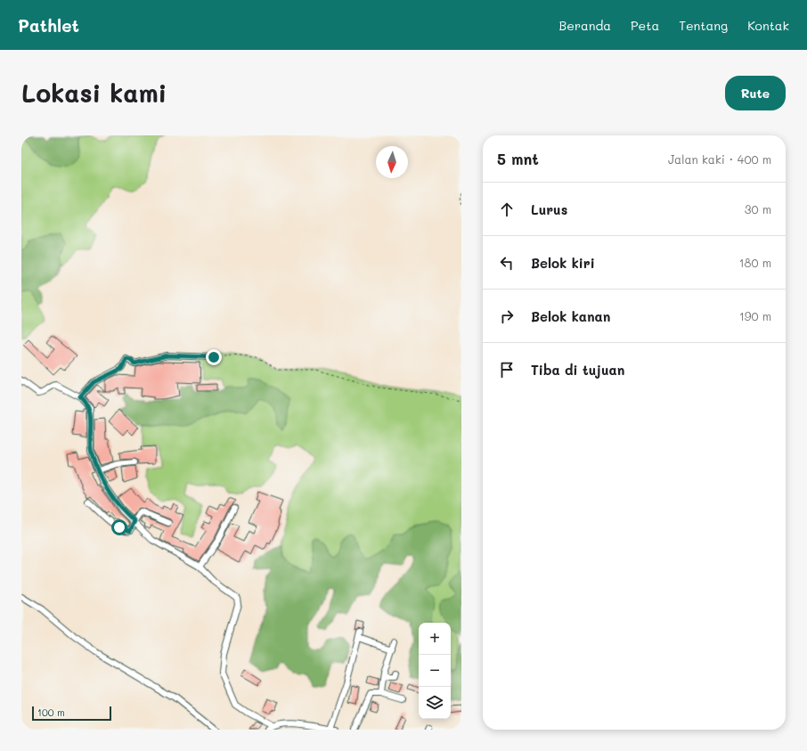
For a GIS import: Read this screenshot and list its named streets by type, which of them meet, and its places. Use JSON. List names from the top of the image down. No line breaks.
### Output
{"scale_bar":"100 m","north":"bottom","page":{"header":"Pathlet","nav":["Beranda","Peta","Tentang","Kontak"],"buttons":"Rute","title":"Lokasi kami","heading":["5 mnt","Jalan kaki · 400 m"],"list":[["Lurus","30 m"],["Belok kiri","180 m"],["Belok kanan","190 m"],"Tiba di tujuan"],"map_buttons":["+","−"],"scale":"100 m"}}
